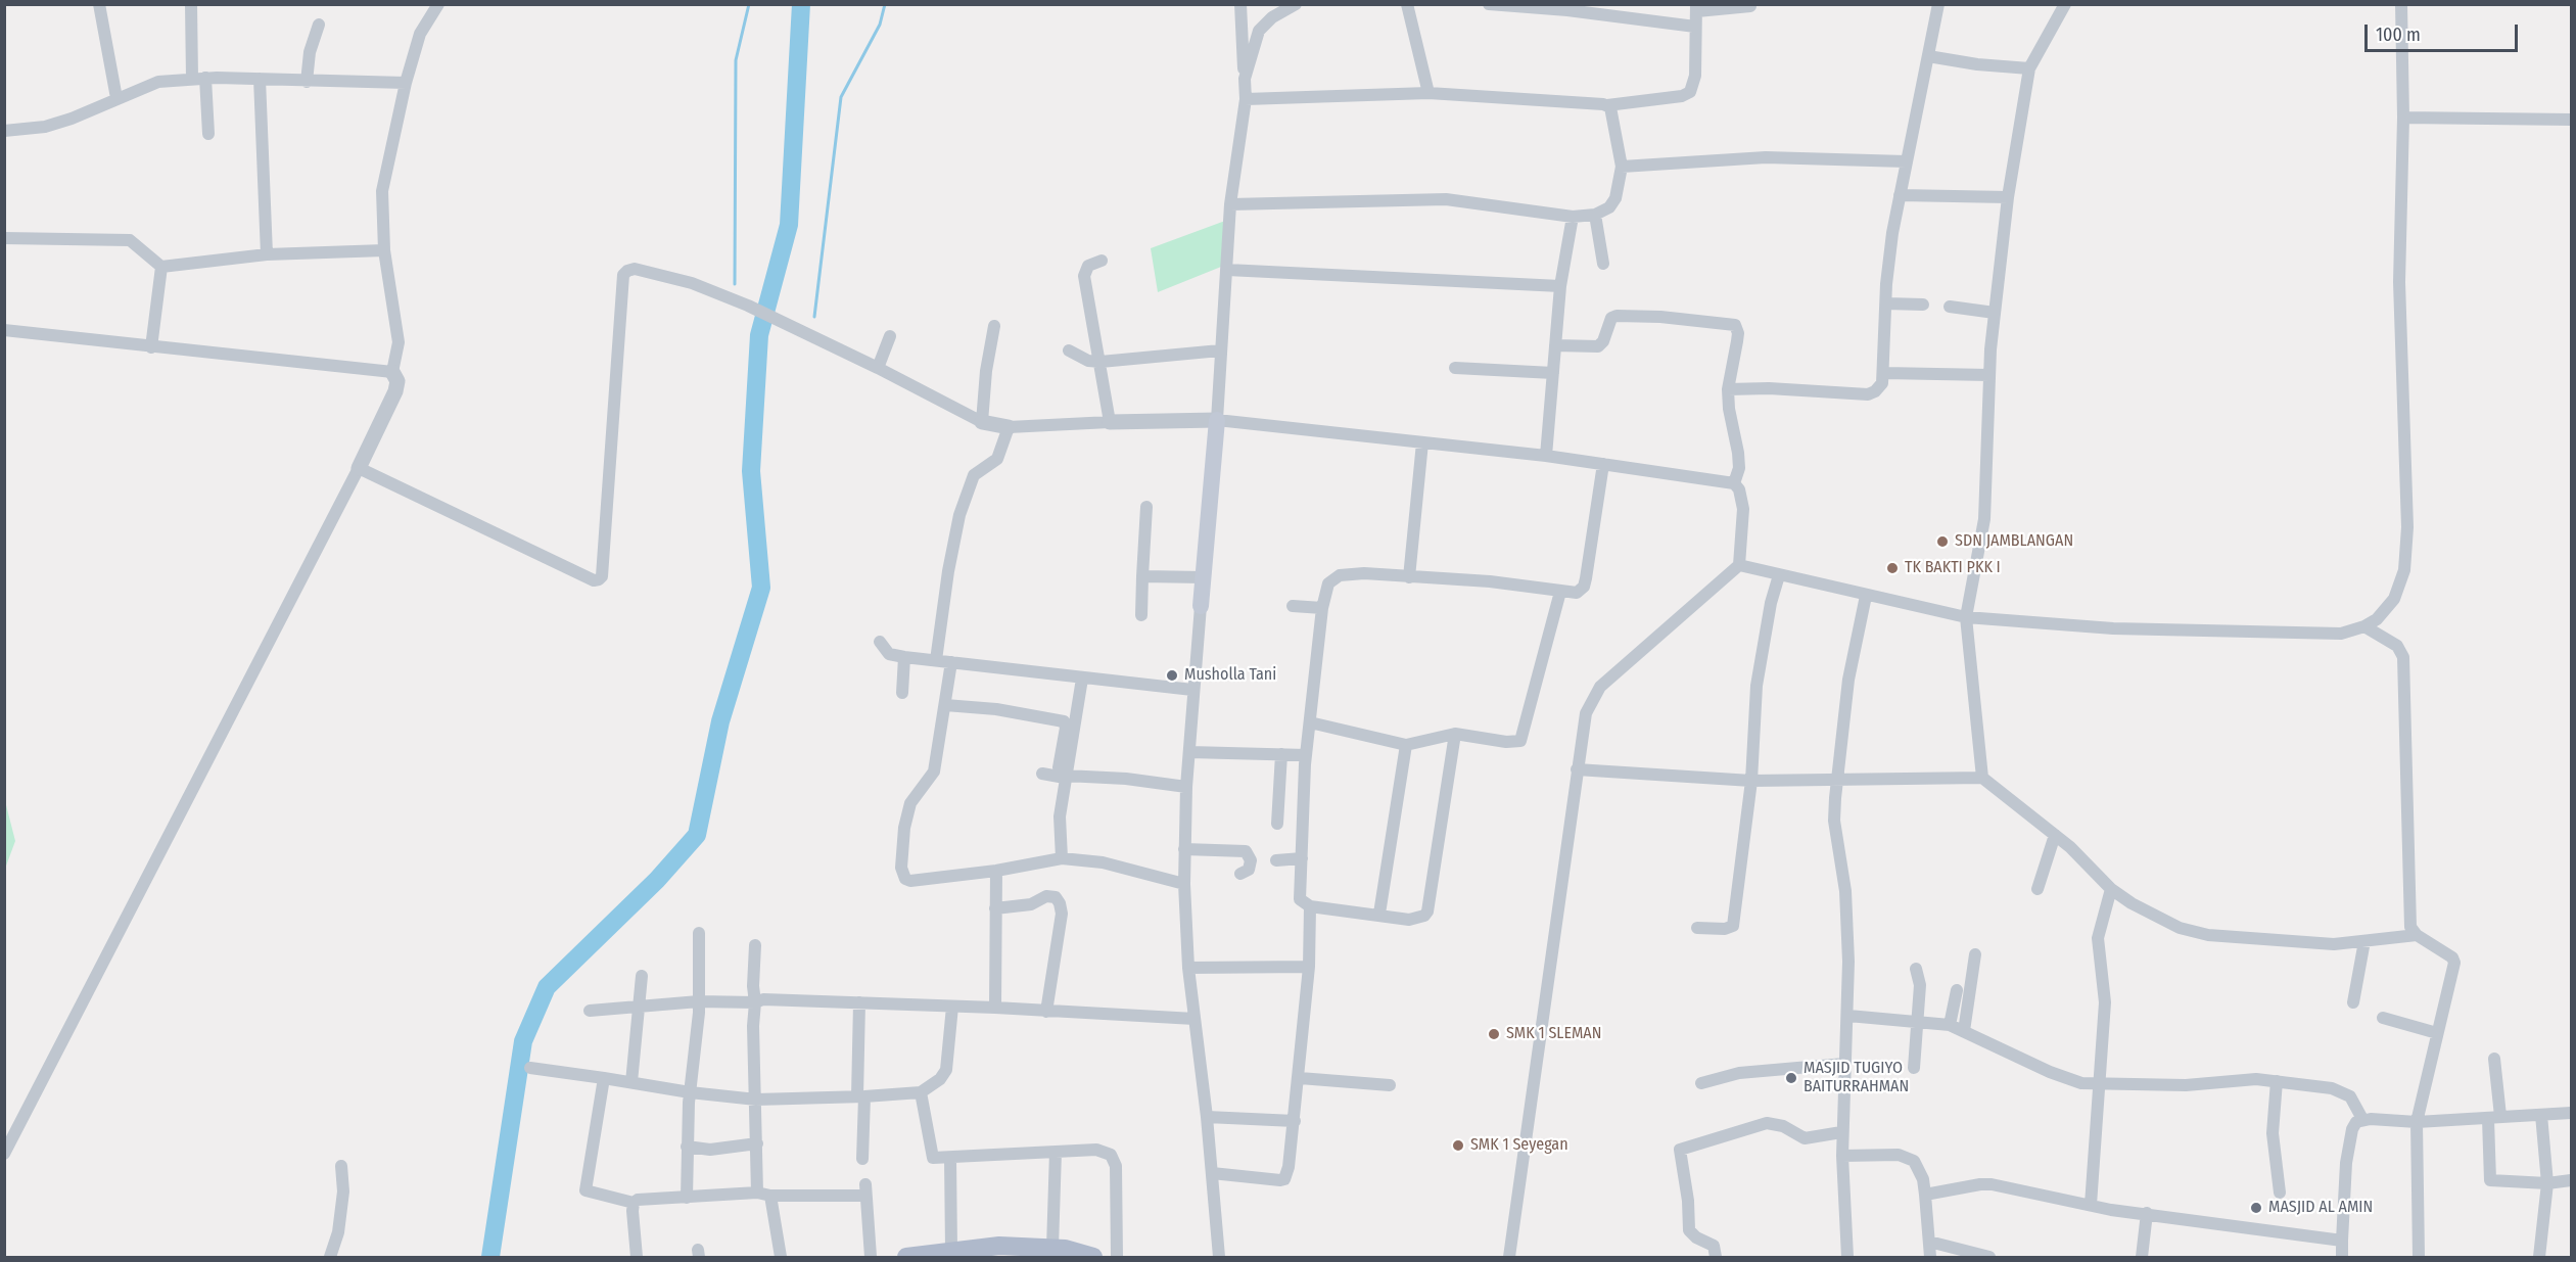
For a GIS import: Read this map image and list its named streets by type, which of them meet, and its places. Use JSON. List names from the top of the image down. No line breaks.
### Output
{"places":["SDN JAMBLANGAN","TK BAKTI PKK I","Musholla Tani","SMK 1 SLEMAN","MASJID TUGIYO BAITURRAHMAN","SMK 1 Seyegan","MASJID AL AMIN"],"scale_bar":"100 m"}
